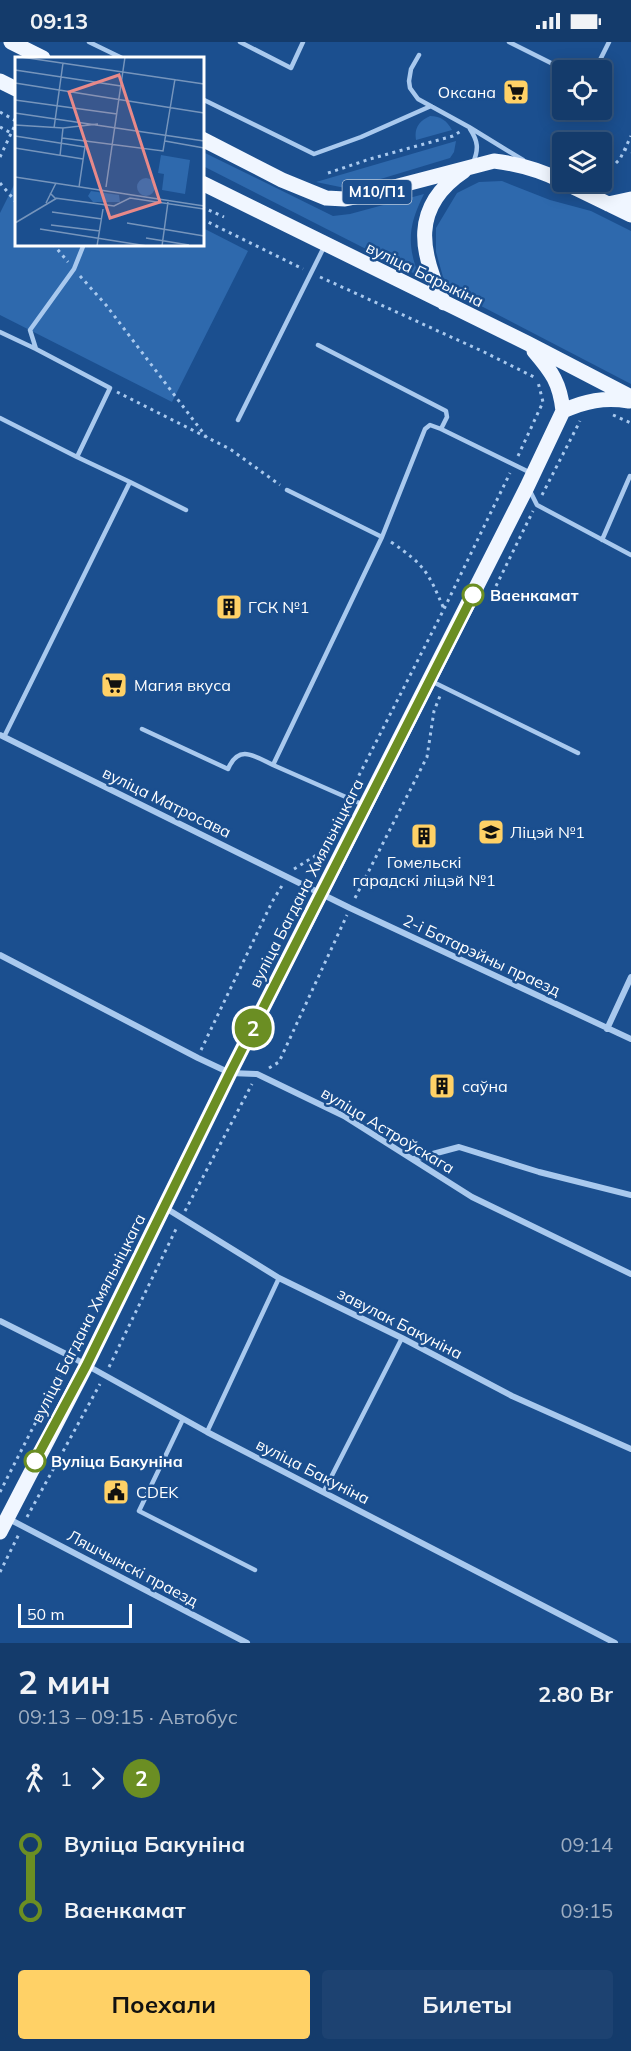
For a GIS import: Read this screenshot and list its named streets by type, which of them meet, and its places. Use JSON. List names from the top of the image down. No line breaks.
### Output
{"streets":{"main road":["М10/П1","вуліца Барыкіна","вуліца Багдана Хмяльніцкага"],"street":["вуліца Матросава","2-і Батарэйны праезд","вуліца Астроўскага","завулак Бакуніна","вуліца Бакуніна","Ляшчынскі праезд"]},"crossings":[["М10/П1","вуліца Барыкіна"],["вуліца Матросава","вуліца Багдана Хмяльніцкага"],["вуліца Матросава","2-і Батарэйны праезд"],["вуліца Багдана Хмяльніцкага","2-і Батарэйны праезд"],["вуліца Багдана Хмяльніцкага","вуліца Астроўскага"],["вуліца Багдана Хмяльніцкага","завулак Бакуніна"],["вуліца Багдана Хмяльніцкага","вуліца Бакуніна"],["вуліца Багдана Хмяльніцкага","Ляшчынскі праезд"]],"places":{"supermarket":["Оксана","Магия вкуса"],"other":["Ваенкамат","Вуліца Бакуніна"],"building":["ГСК №1","Гомельскі гарадскі ліцэй №1","саўна"],"school or university":["Ліцэй №1"],"public building":["CDEK"]},"lines":["bus line 2"],"scale_bar":"50 m","page":{"status":"09:13","on_map":"2","scale":"50 m","heading":["2 мин","09:13 – 09:15 · Автобус","2.80 Br"],"legs":["1","2"],"list":[{"name":"Вуліца Бакуніна","value":"09:14"},{"name":"Ваенкамат","value":"09:15"}],"buttons":["Поехали","Билеты"]}}
